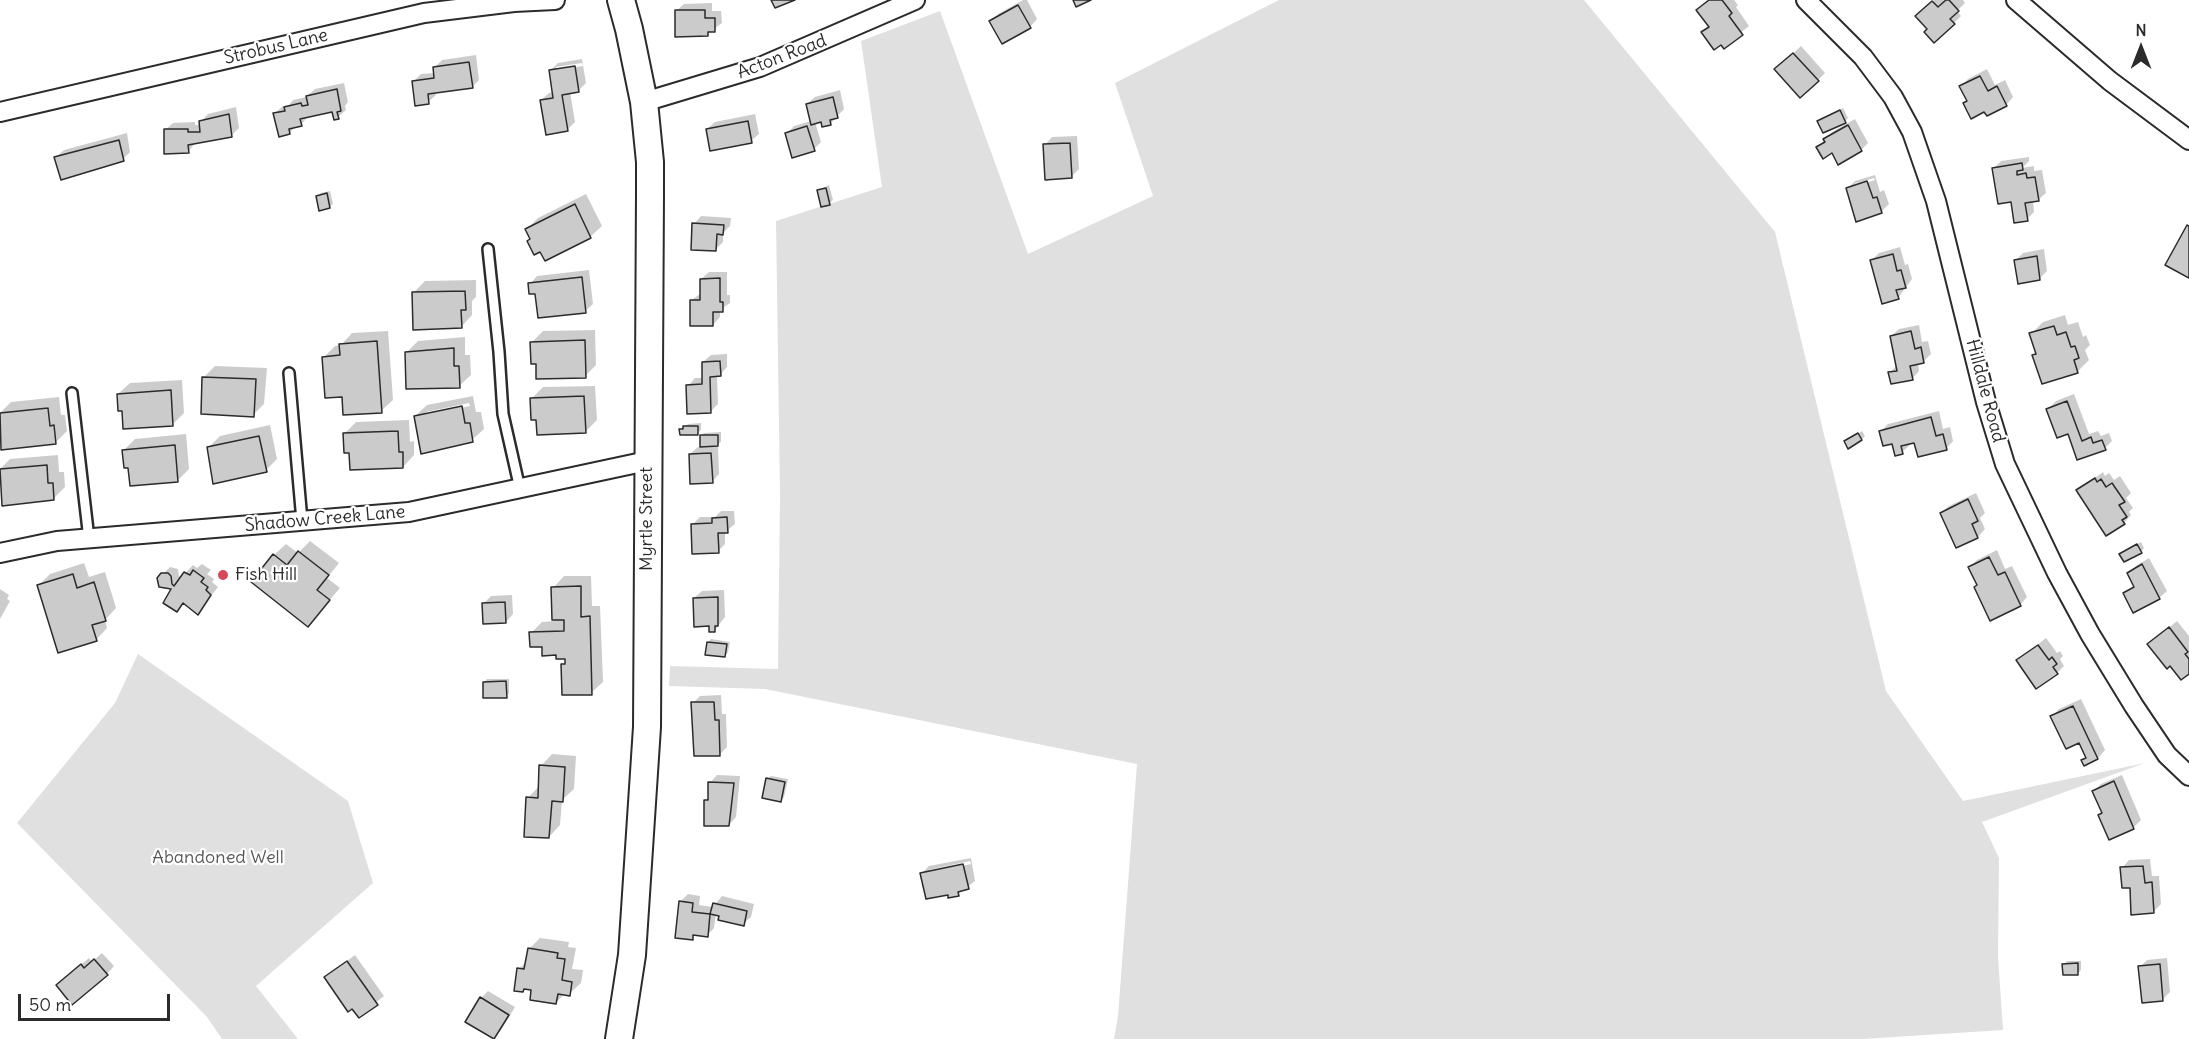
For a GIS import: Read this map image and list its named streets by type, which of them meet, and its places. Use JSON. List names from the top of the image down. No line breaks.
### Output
{"streets":{"street":["Strobus Lane","Acton Road","Hilldale Road","Shadow Creek Lane","Myrtle Street"]},"crossings":[["Acton Road","Myrtle Street"],["Shadow Creek Lane","Myrtle Street"]],"parks":["Abandoned Well"],"places":["Fish Hill"],"scale_bar":"50 m","north":"top"}
